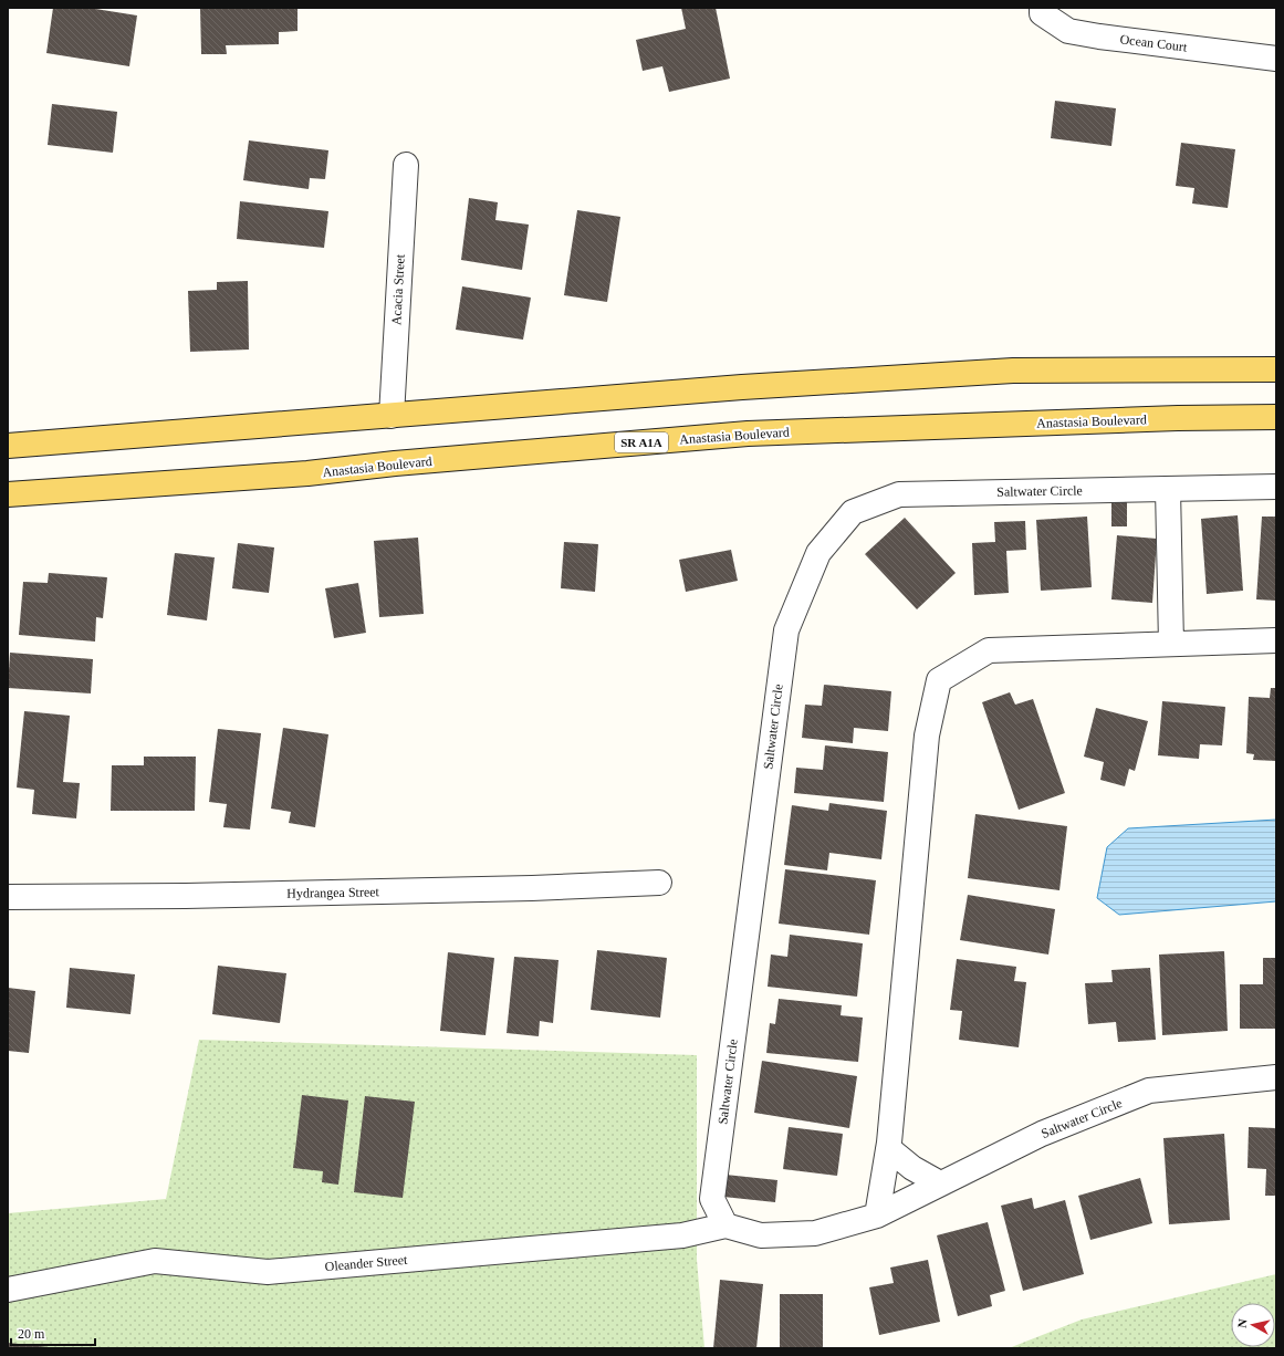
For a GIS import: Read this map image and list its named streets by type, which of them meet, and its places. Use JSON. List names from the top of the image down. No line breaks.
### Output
{"streets":{"main road":["Anastasia Boulevard","SR A1A"],"street":["Ocean Court","Acacia Street","Saltwater Circle","Hydrangea Street","Oleander Street"]},"crossings":[["Saltwater Circle","Oleander Street"]],"scale_bar":"20 m","north":"left"}
